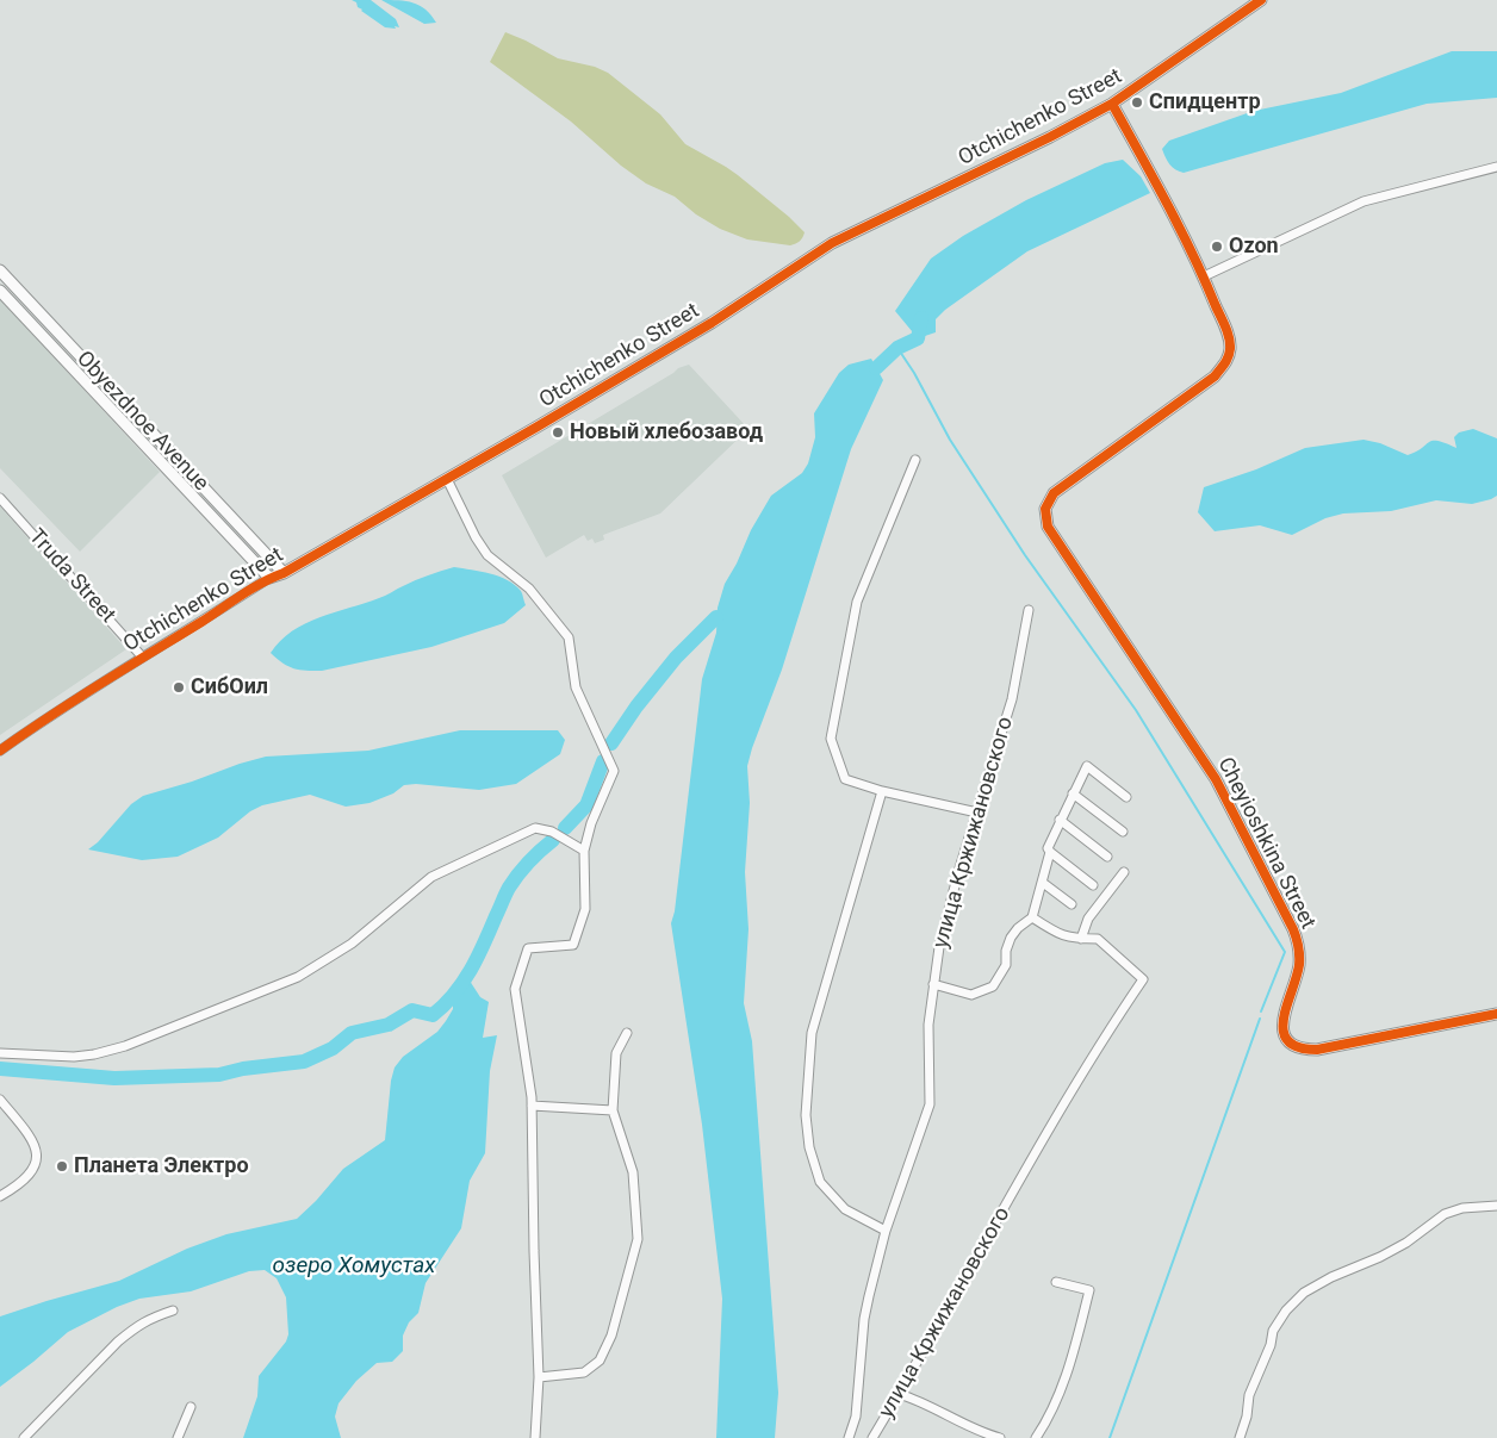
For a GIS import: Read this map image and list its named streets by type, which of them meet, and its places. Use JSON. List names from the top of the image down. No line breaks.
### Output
{"streets":{"street":["Otchichenko Street","Obyezdnoe Avenue","Truda Street","улица Кржижановского","Cheyioshkina Street"]},"crossings":[["Otchichenko Street","Obyezdnoe Avenue"],["Otchichenko Street","Truda Street"]],"water":["озеро Хомустах"],"places":["Спидцентр","Ozon","Новый хлебозавод","СибОил","Планета Электро"]}
